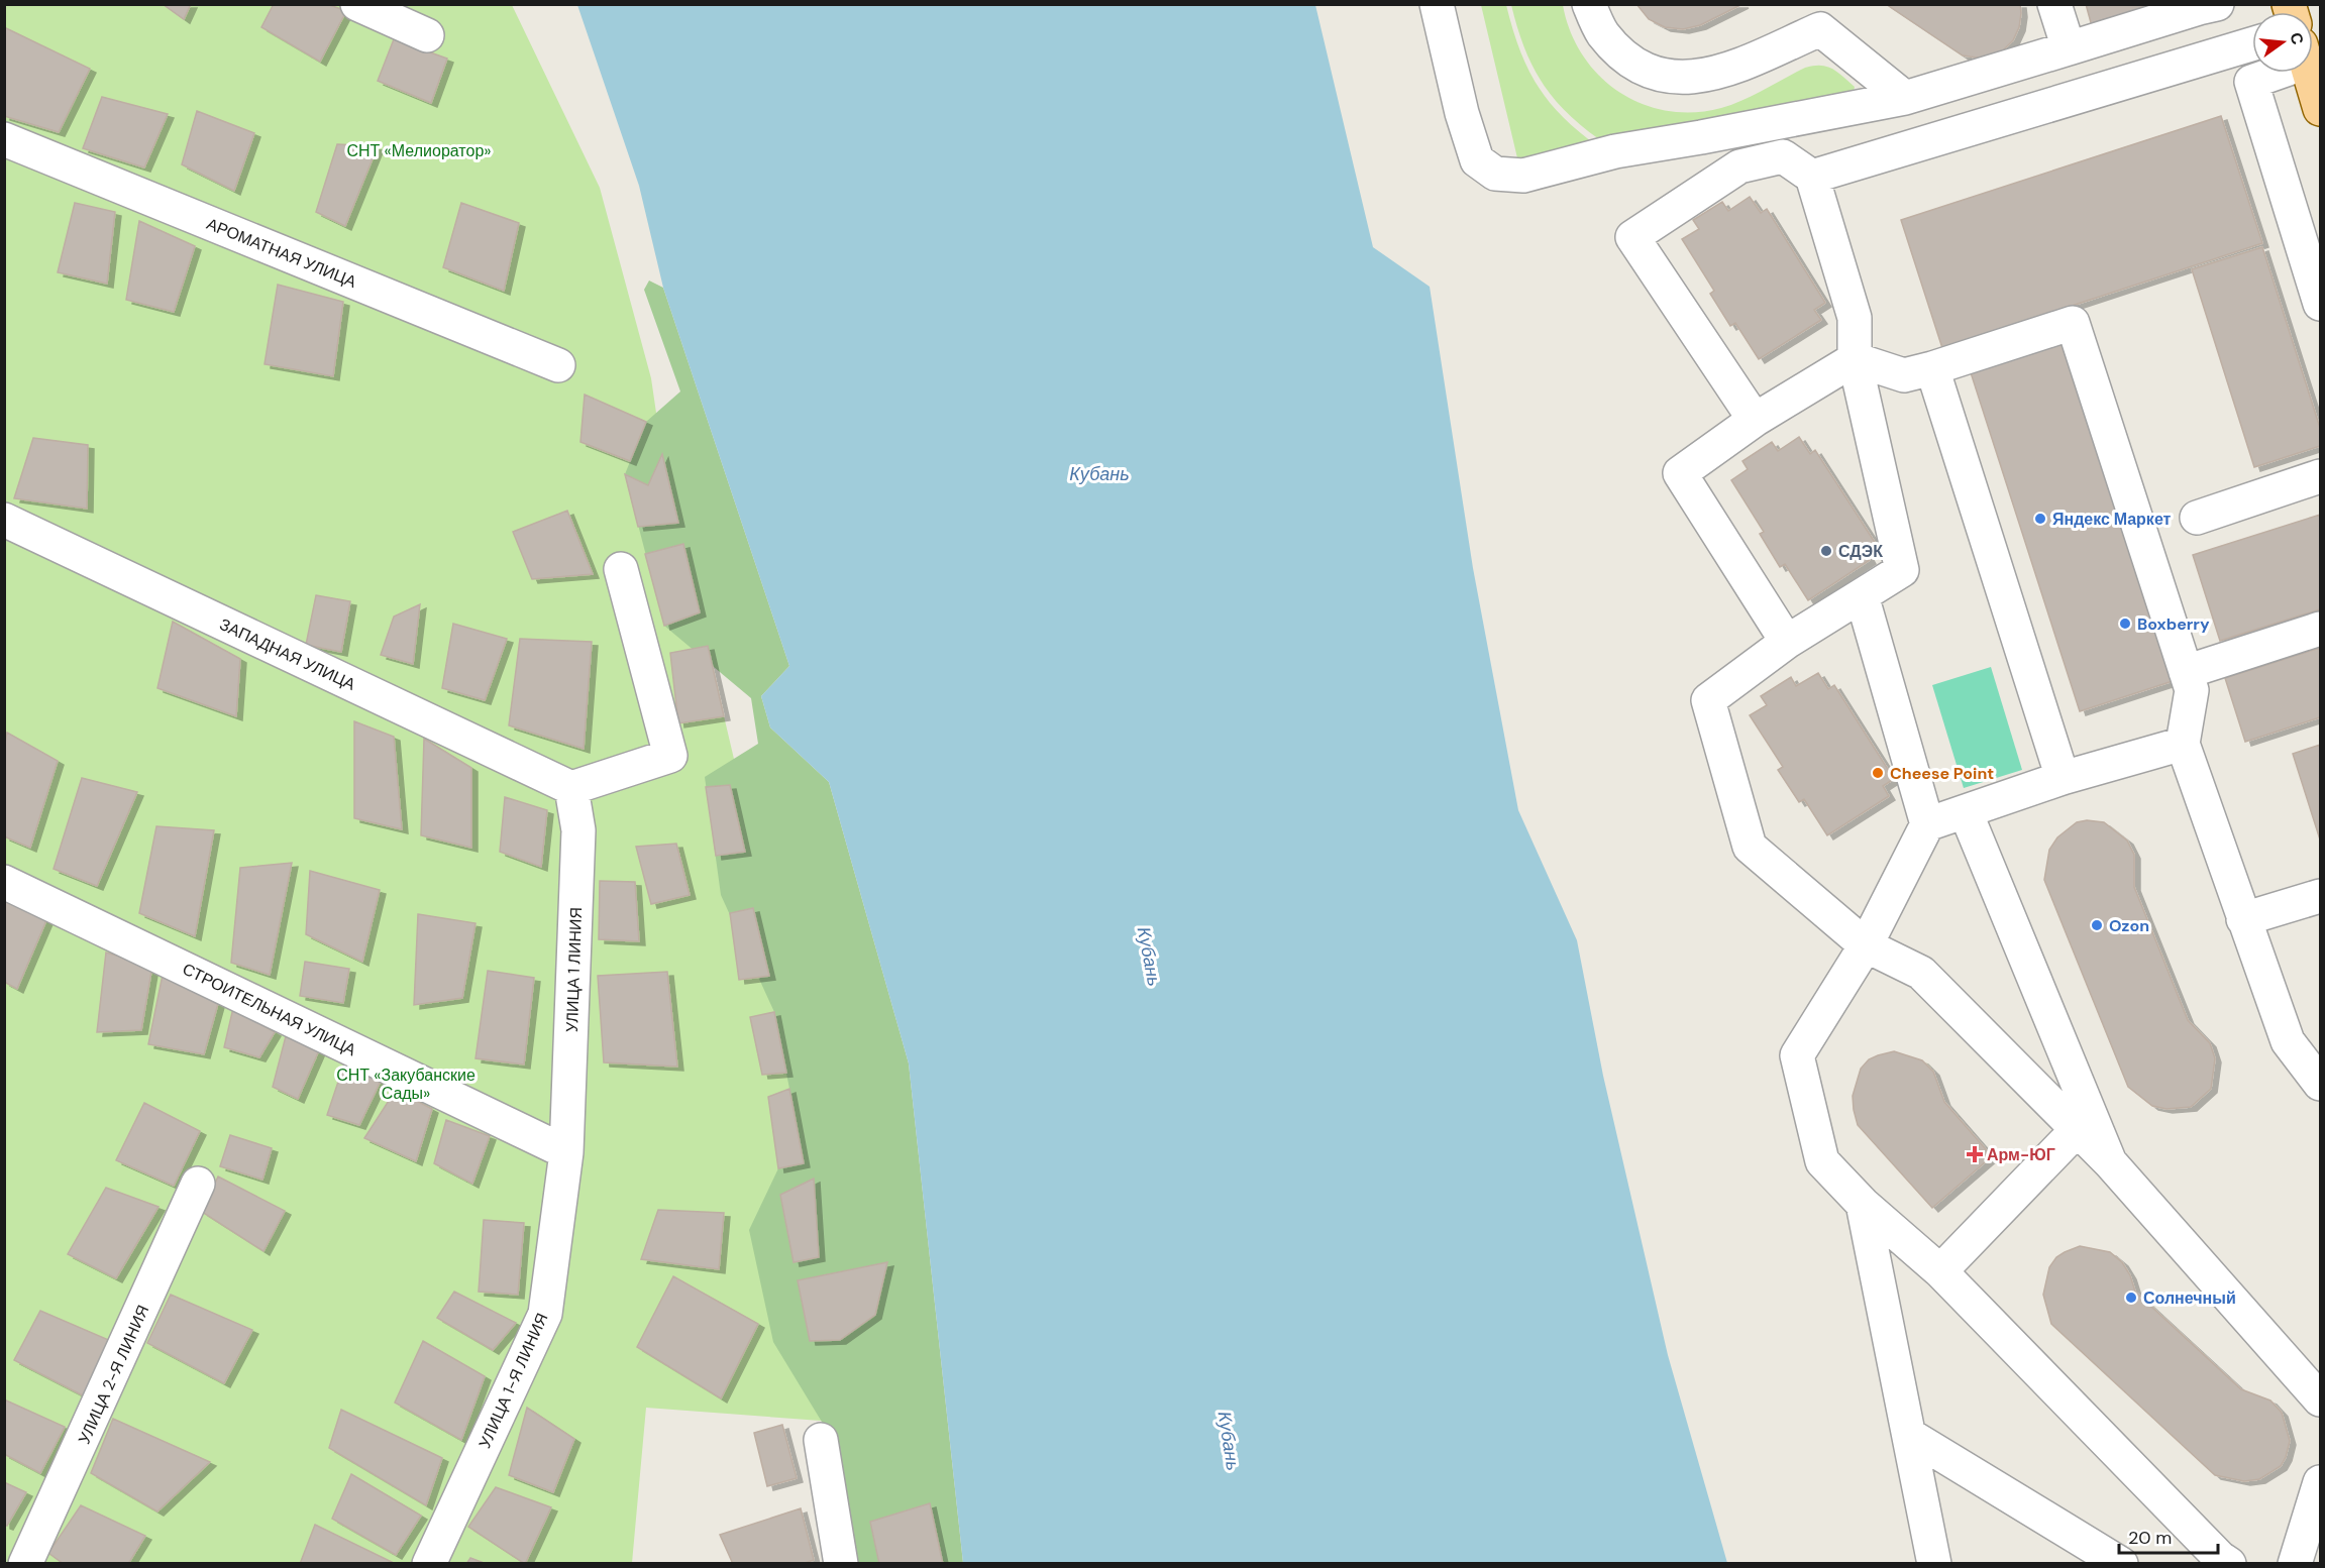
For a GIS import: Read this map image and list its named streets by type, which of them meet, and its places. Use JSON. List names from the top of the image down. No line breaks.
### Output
{"streets":{"street":["АРОМАТНАЯ УЛИЦА","ЗАПАДНАЯ УЛИЦА","УЛИЦА 1 ЛИНИЯ","СТРОИТЕЛЬНАЯ УЛИЦА","УЛИЦА 2-Я ЛИНИЯ","УЛИЦА 1-Я ЛИНИЯ"]},"crossings":[["ЗАПАДНАЯ УЛИЦА","УЛИЦА 1 ЛИНИЯ"],["УЛИЦА 1 ЛИНИЯ","СТРОИТЕЛЬНАЯ УЛИЦА"],["УЛИЦА 1 ЛИНИЯ","УЛИЦА 1-Я ЛИНИЯ"],["СТРОИТЕЛЬНАЯ УЛИЦА","УЛИЦА 1-Я ЛИНИЯ"]],"water":["Кубань"],"parks":["СНТ «Мелиоратор»","СНТ «Закубанские Сады»"],"places":{"other":["Яндекс Маркет","СДЭК","Boxberry","Cheese Point","Ozon","Солнечный"],"health":["Арм-ЮГ"]},"scale_bar":"20 m","north":"right"}
